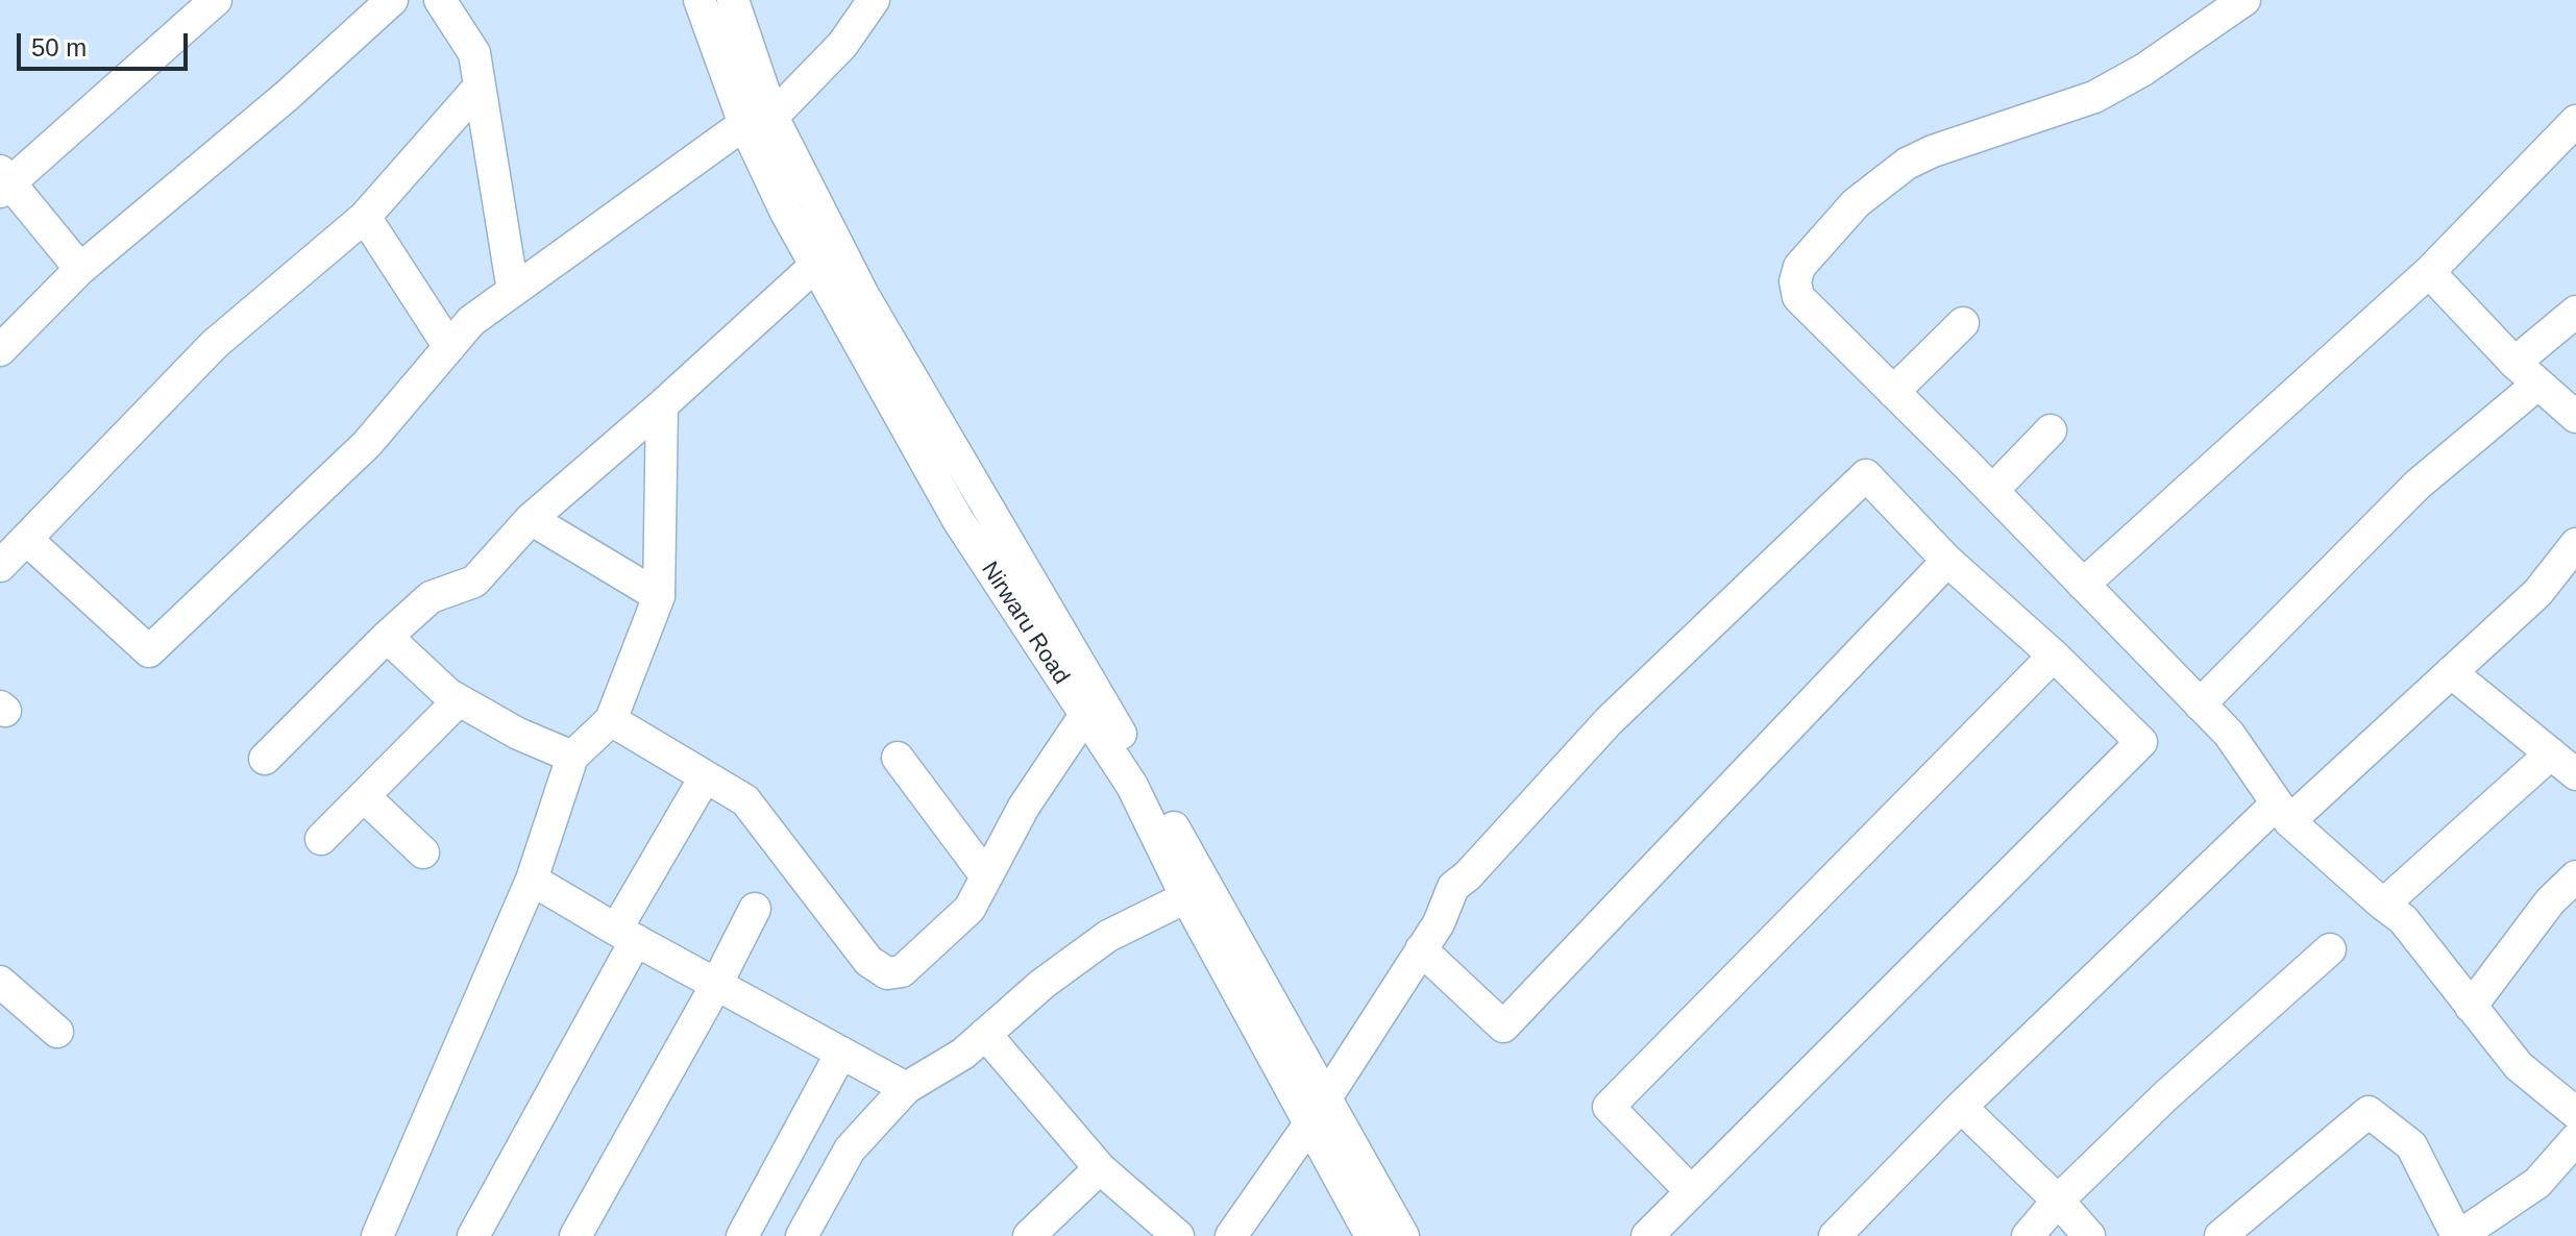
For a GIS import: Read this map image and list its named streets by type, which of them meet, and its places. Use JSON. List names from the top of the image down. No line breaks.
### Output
{"streets":{"street":["Nirwaru Road"]},"scale_bar":"50 m"}
